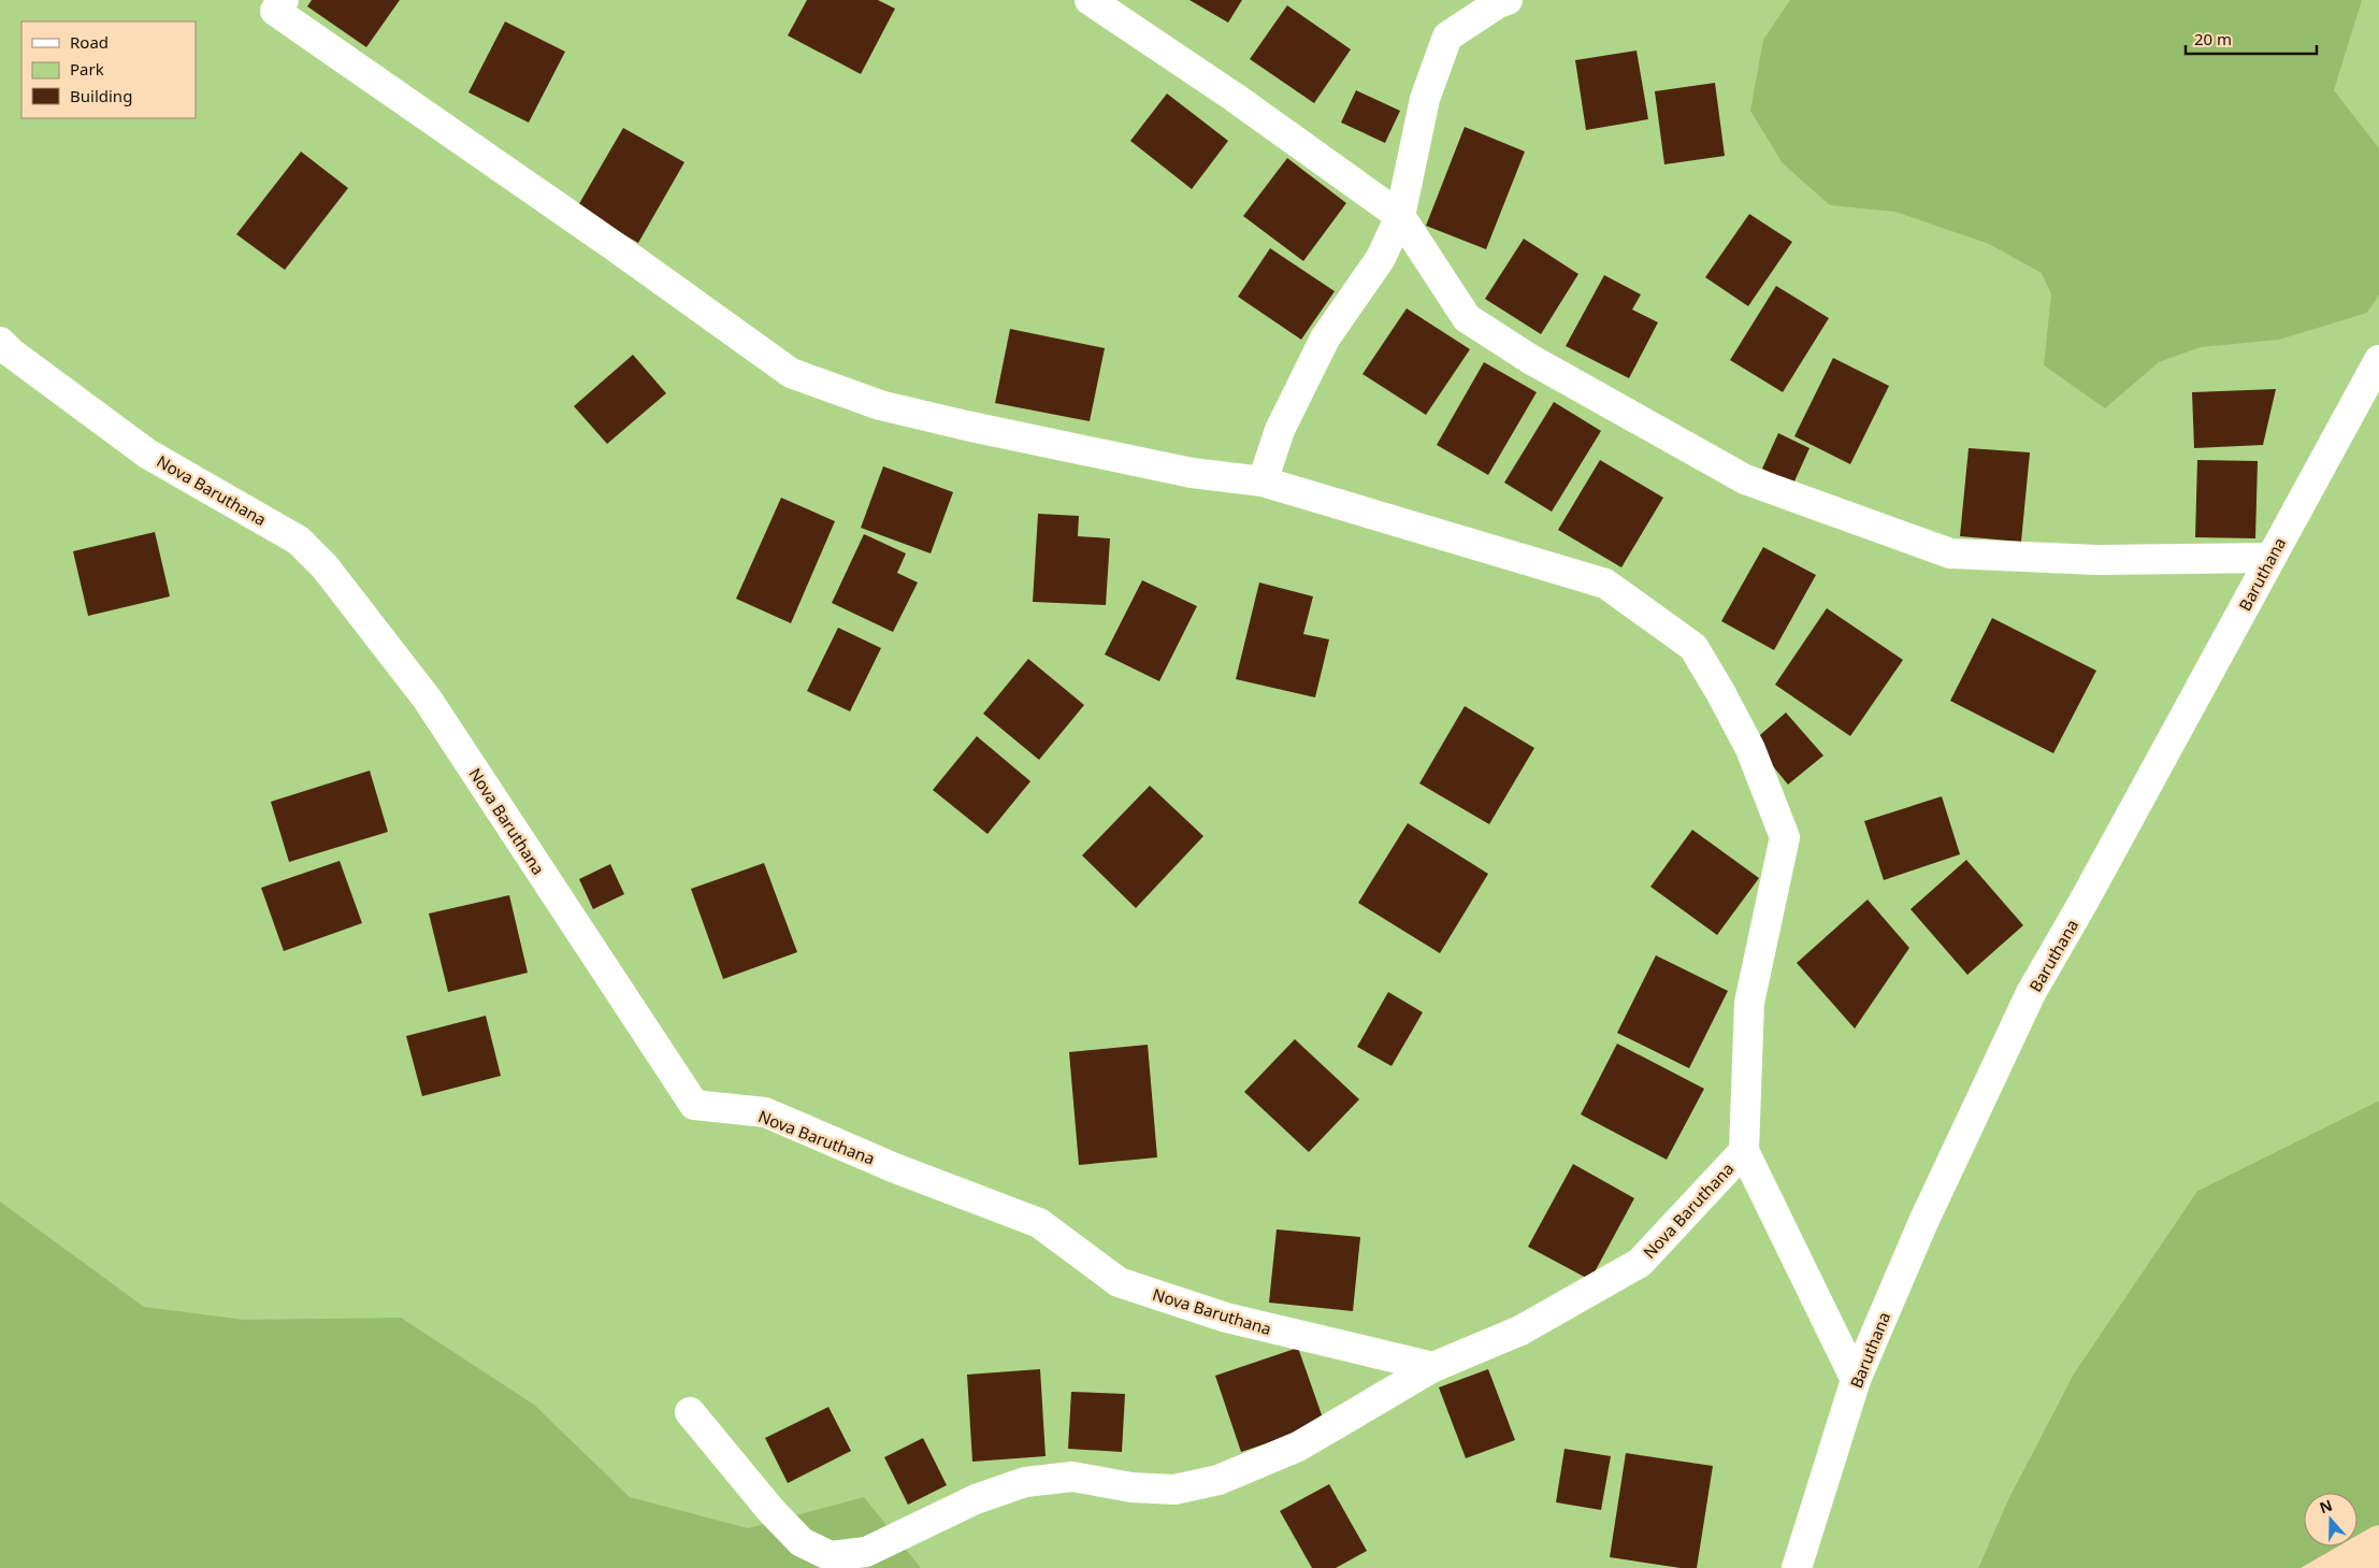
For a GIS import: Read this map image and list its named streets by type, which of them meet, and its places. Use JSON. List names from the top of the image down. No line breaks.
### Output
{"streets":{"street":["Nova Baruthana","Baruthana"]},"legend":["Road","Park","Building"],"scale_bar":"20 m","north":"top"}
